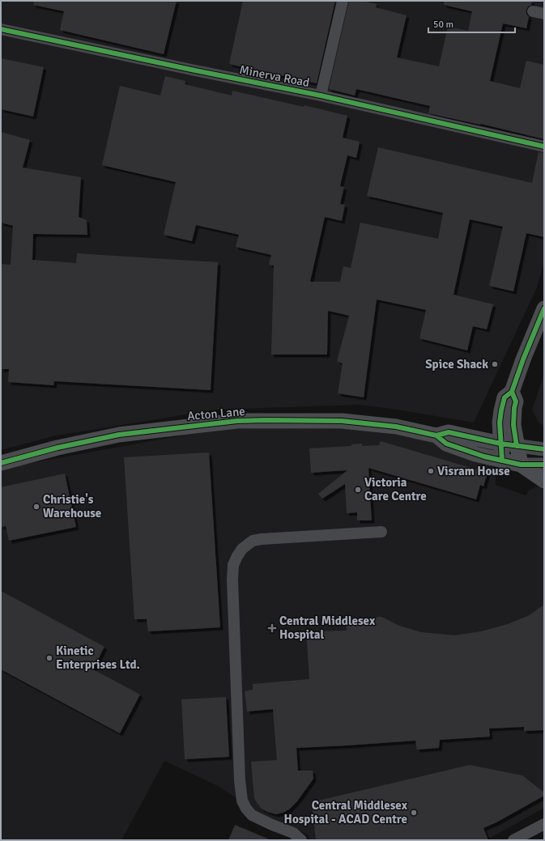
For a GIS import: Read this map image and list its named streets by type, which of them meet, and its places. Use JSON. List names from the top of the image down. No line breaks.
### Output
{"streets":{"main road":["Acton Lane"],"street":["Minerva Road"]},"places":{"other":["Spice Shack","Visram House","Victoria Care Centre","Christie's Warehouse","Kinetic Enterprises Ltd.","Central Middlesex Hospital - ACAD Centre"],"health":["Central Middlesex Hospital"]},"scale_bar":"50 m"}
